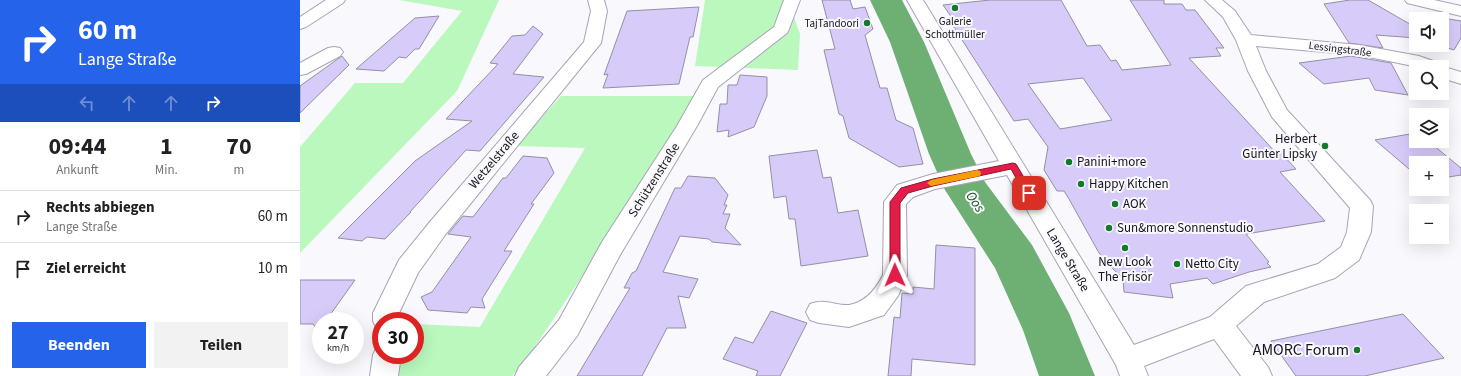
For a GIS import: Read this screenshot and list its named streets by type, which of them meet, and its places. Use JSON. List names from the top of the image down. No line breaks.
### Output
{"streets":{"street":["Lessingstraße","Wetzelstraße","Schützenstraße","Lange Straße"]},"water":["Oos"],"places":["Galerie Schottmüller","TajTandoori","Herbert Günter Lipsky","Panini+more","Happy Kitchen","AOK","Sun&more Sonnenstudio","New Look The Frisör","Netto City","AMORC Forum"],"page":{"turn":["60 m","Lange Straße"],"map_buttons":["+","−"],"eta":["09:44","Ankunft","1","Min.","70","m"],"list":[{"name":"Rechts abbiegen","note":"Lange Straße","value":"60 m"},{"name":"Ziel erreicht","value":"10 m"}],"speed":"27 km/h","limit":"30","buttons":["Beenden","Teilen"]}}
